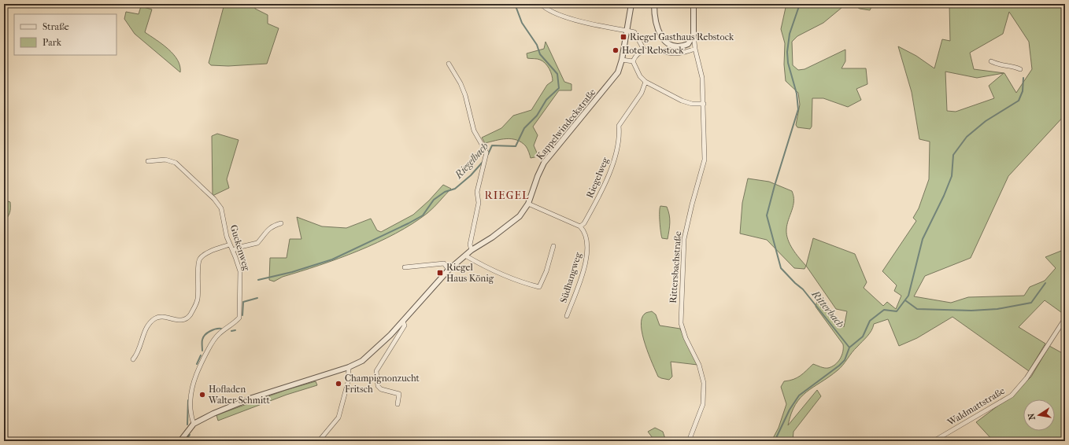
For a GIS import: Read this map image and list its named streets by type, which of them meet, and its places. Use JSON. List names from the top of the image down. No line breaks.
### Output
{"streets":{"street":["Kappelwindeckstraße","Riegelweg","Guckenweg","Rittersbachstraße","Südhangweg","Waldmattstraße"]},"crossings":[["Kappelwindeckstraße","Guckenweg"],["Riegelweg","Südhangweg"]],"districts":["RIEGEL"],"water":["Riegelbach","Ritterbach"],"places":{"transit":["Riegel Gasthaus Rebstock","Riegel Haus König"],"other":["Hotel Rebstock","Champignonzucht Fritsch","Hofladen Walter Schmitt"]},"legend":["Straße","Park"],"north":"left"}
